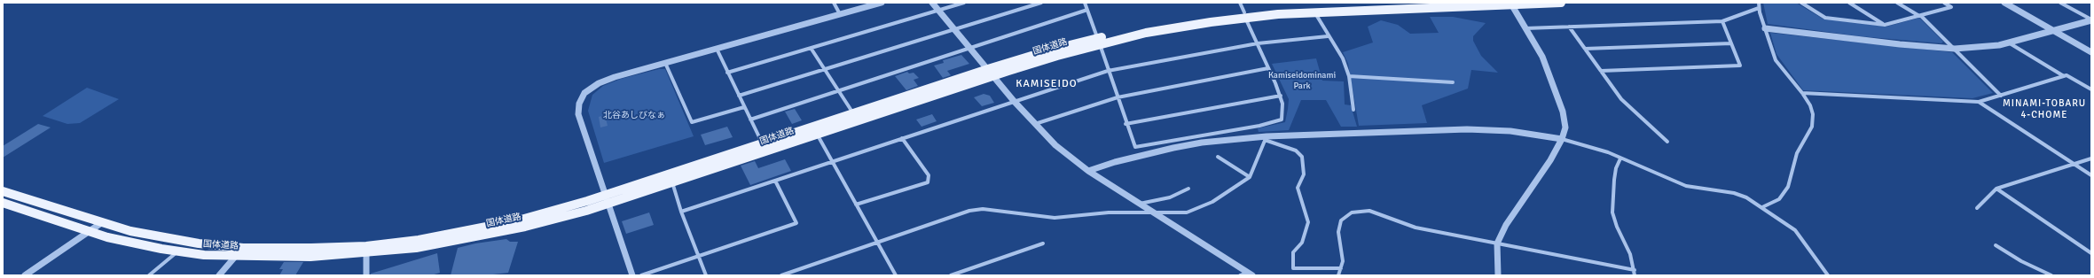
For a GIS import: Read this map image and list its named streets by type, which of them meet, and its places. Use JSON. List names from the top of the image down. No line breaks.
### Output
{"streets":{"main road":["国体道路"]},"districts":["KAMISEIDO","MINAMI-TOBARU 4-CHOME"],"parks":["Kamiseidominami Park","北谷あしびなぁ"]}
